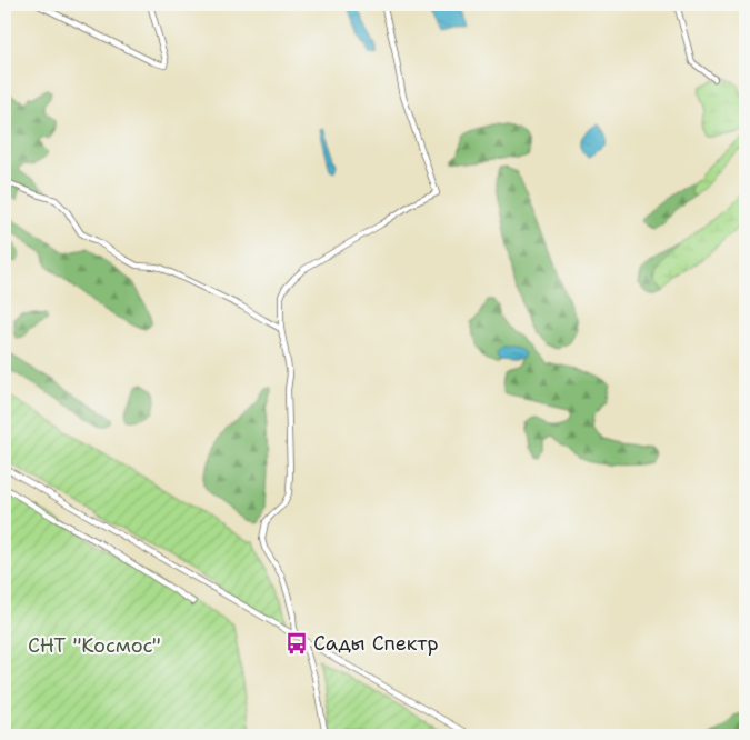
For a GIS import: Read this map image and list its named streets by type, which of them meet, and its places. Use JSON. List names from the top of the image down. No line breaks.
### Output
{"parks":["СНТ \"Космос\""],"places":{"bus stop":["Сады Спектр"]}}
